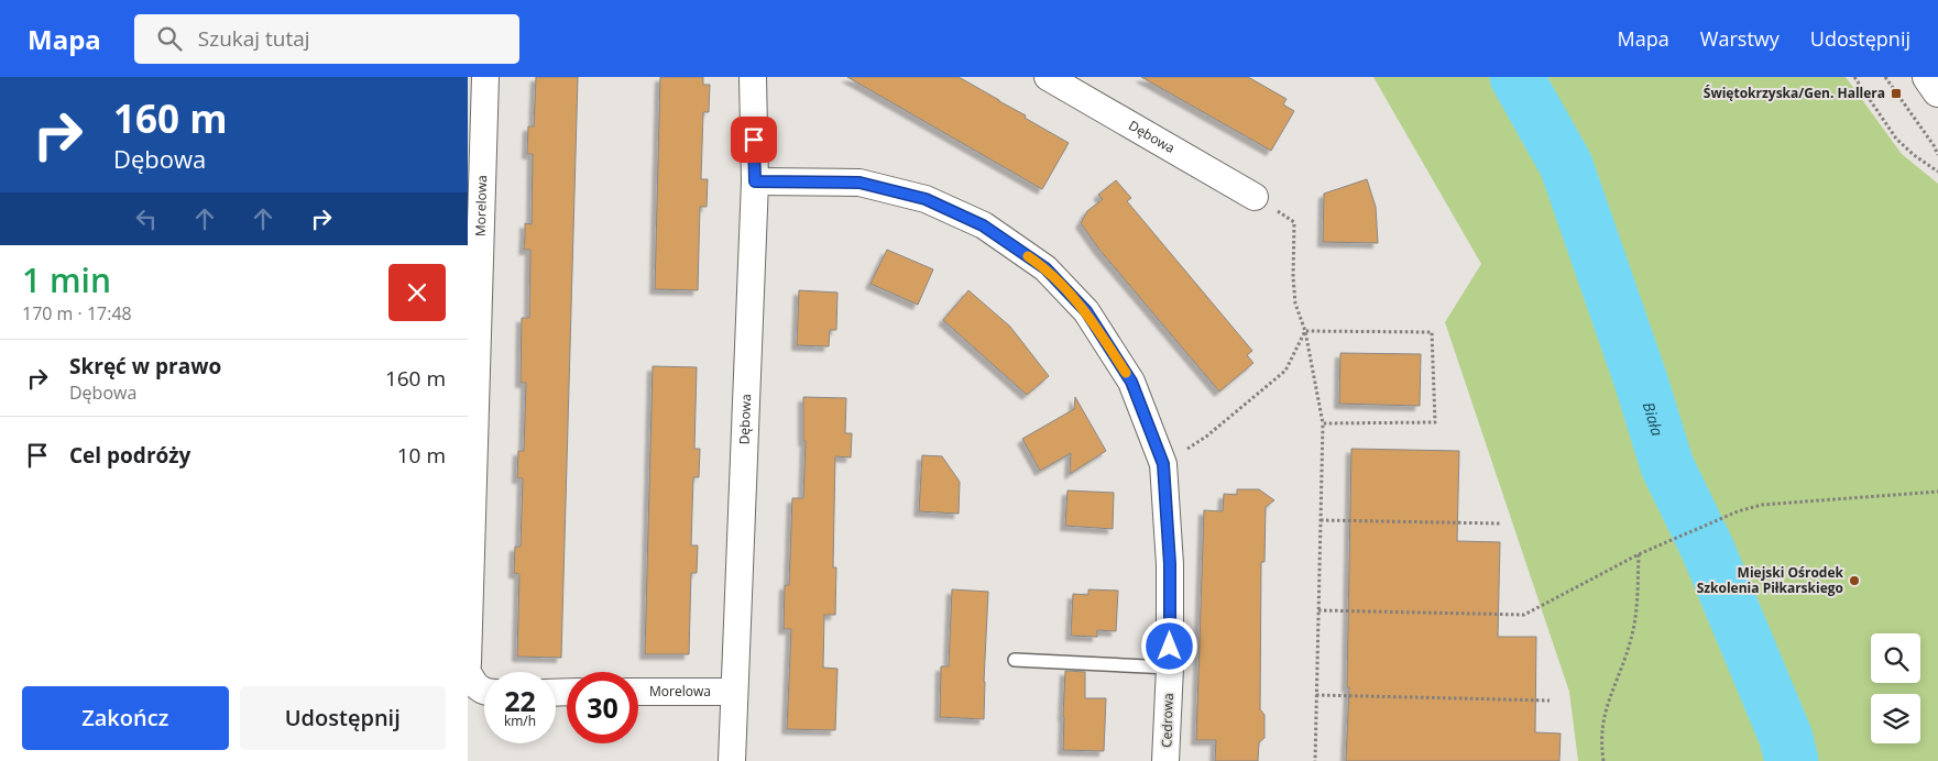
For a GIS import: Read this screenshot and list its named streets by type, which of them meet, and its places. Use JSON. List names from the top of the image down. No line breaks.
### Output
{"streets":{"street":["Dębowa","Morelowa","Cedrowa"]},"crossings":[["Dębowa","Morelowa"],["Dębowa","Cedrowa"]],"water":["Biała"],"places":{"transit":["Świętokrzyska/Gen. Hallera"],"other":["Miejski Ośrodek Szkolenia Piłkarskiego"]},"page":{"header":"Mapa","search":"Szukaj tutaj","nav":["Mapa","Warstwy","Udostępnij"],"turn":["160 m","Dębowa"],"heading":["1 min","170 m · 17:48"],"list":[{"name":"Skręć w prawo","note":"Dębowa","value":"160 m"},{"name":"Cel podróży","value":"10 m"}],"speed":"22 km/h","limit":"30","buttons":["Zakończ","Udostępnij"]}}
